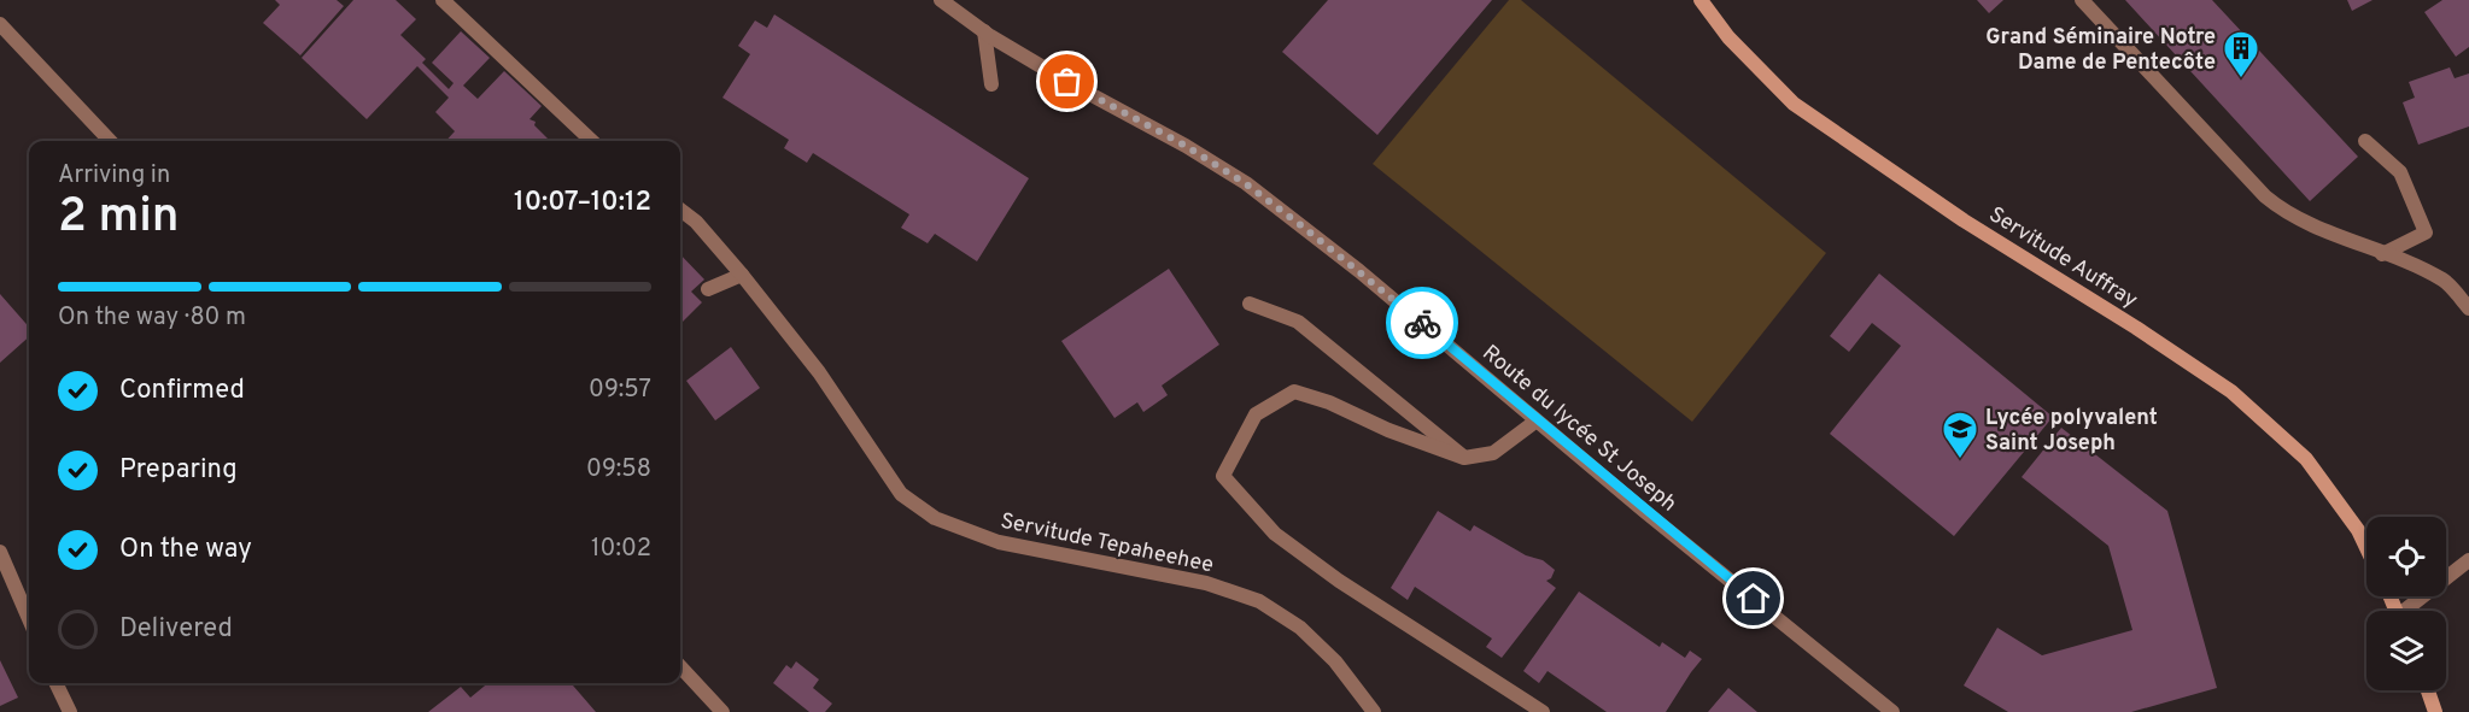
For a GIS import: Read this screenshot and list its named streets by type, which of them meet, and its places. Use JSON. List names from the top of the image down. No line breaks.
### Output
{"streets":{"street":["Servitude Auffray","Route du lycée St Joseph","Servitude Tepaheehee"]},"places":{"building":["Grand Séminaire Notre Dame de Pentecôte"],"school or university":["Lycée polyvalent Saint Joseph"]},"page":{"heading":["2 min","Arriving in","10:07–10:12"],"bar":"On the way · 80 m","list":[["Confirmed","09:57"],["Preparing","09:58"],["On the way","10:02"],"Delivered"]}}
